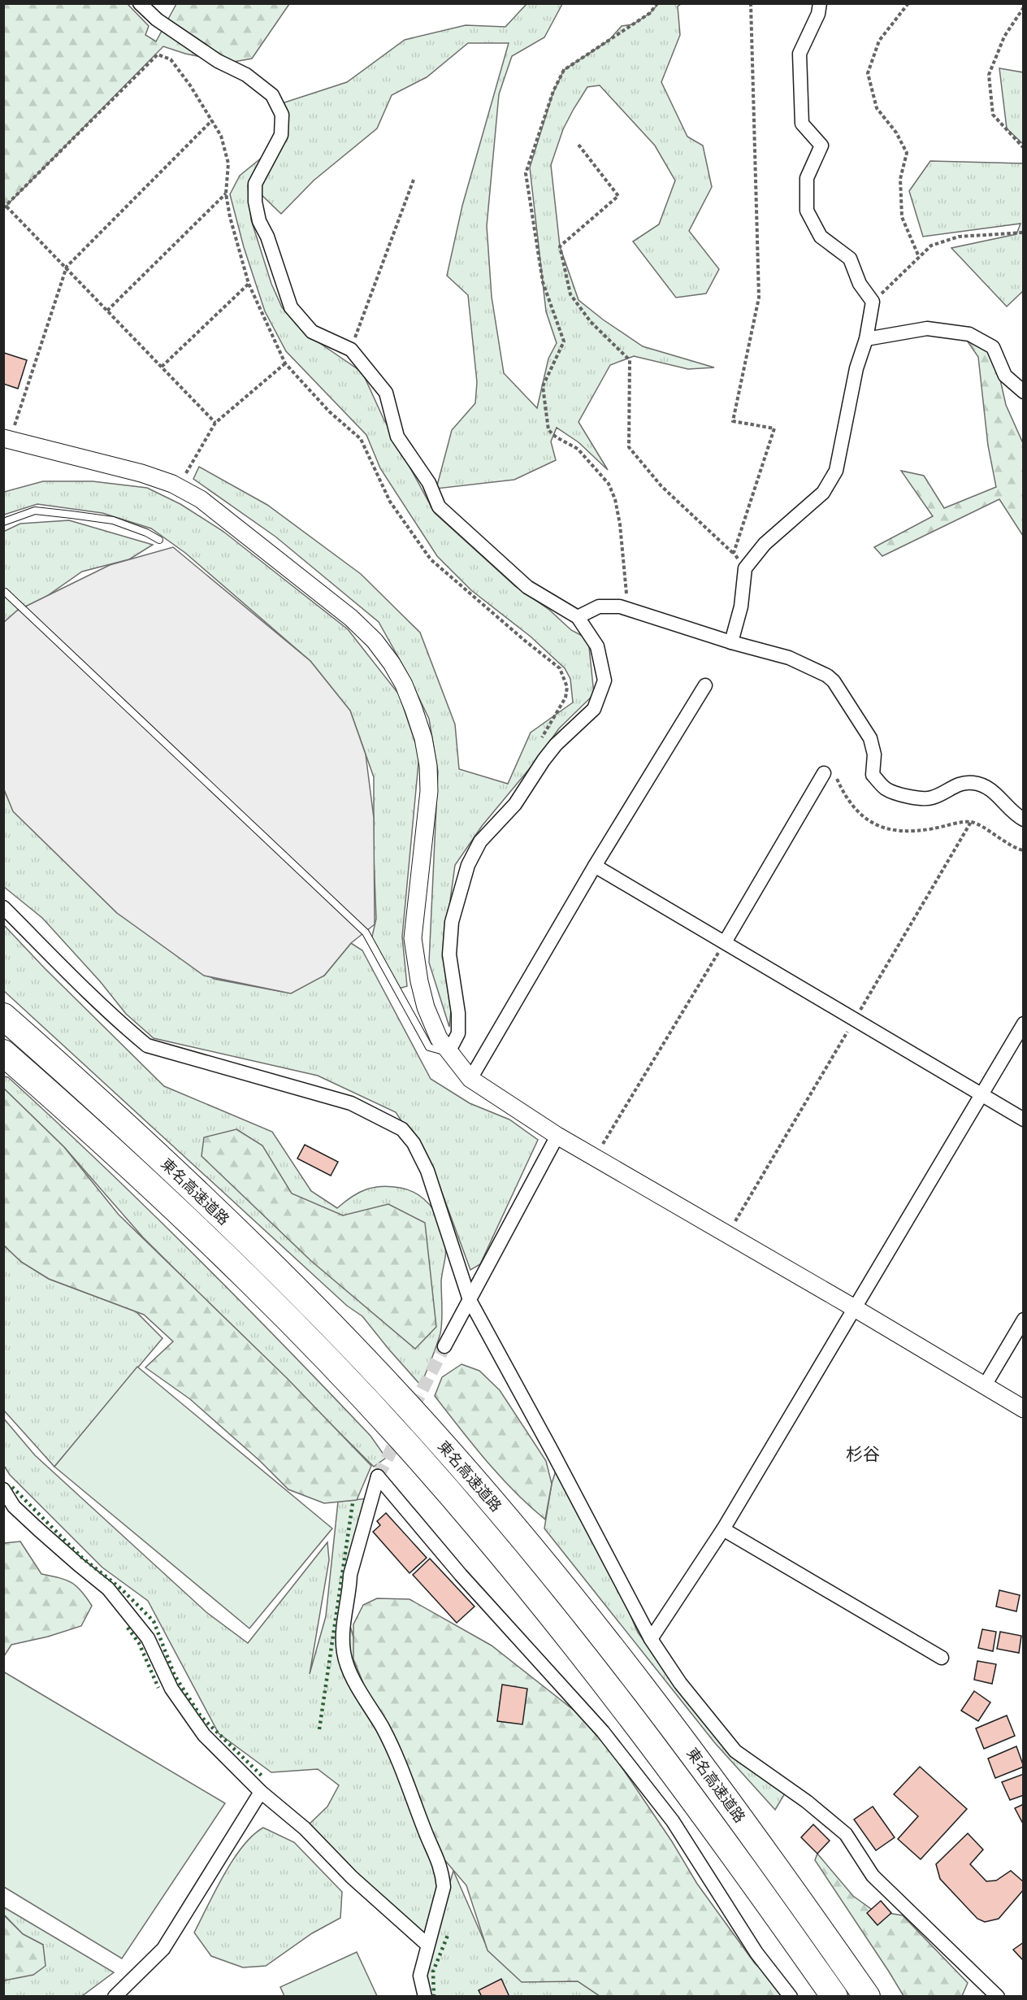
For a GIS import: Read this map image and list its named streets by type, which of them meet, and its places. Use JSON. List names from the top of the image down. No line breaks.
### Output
{"streets":{"highway":["東名高速道路"]},"districts":["杉谷"]}
